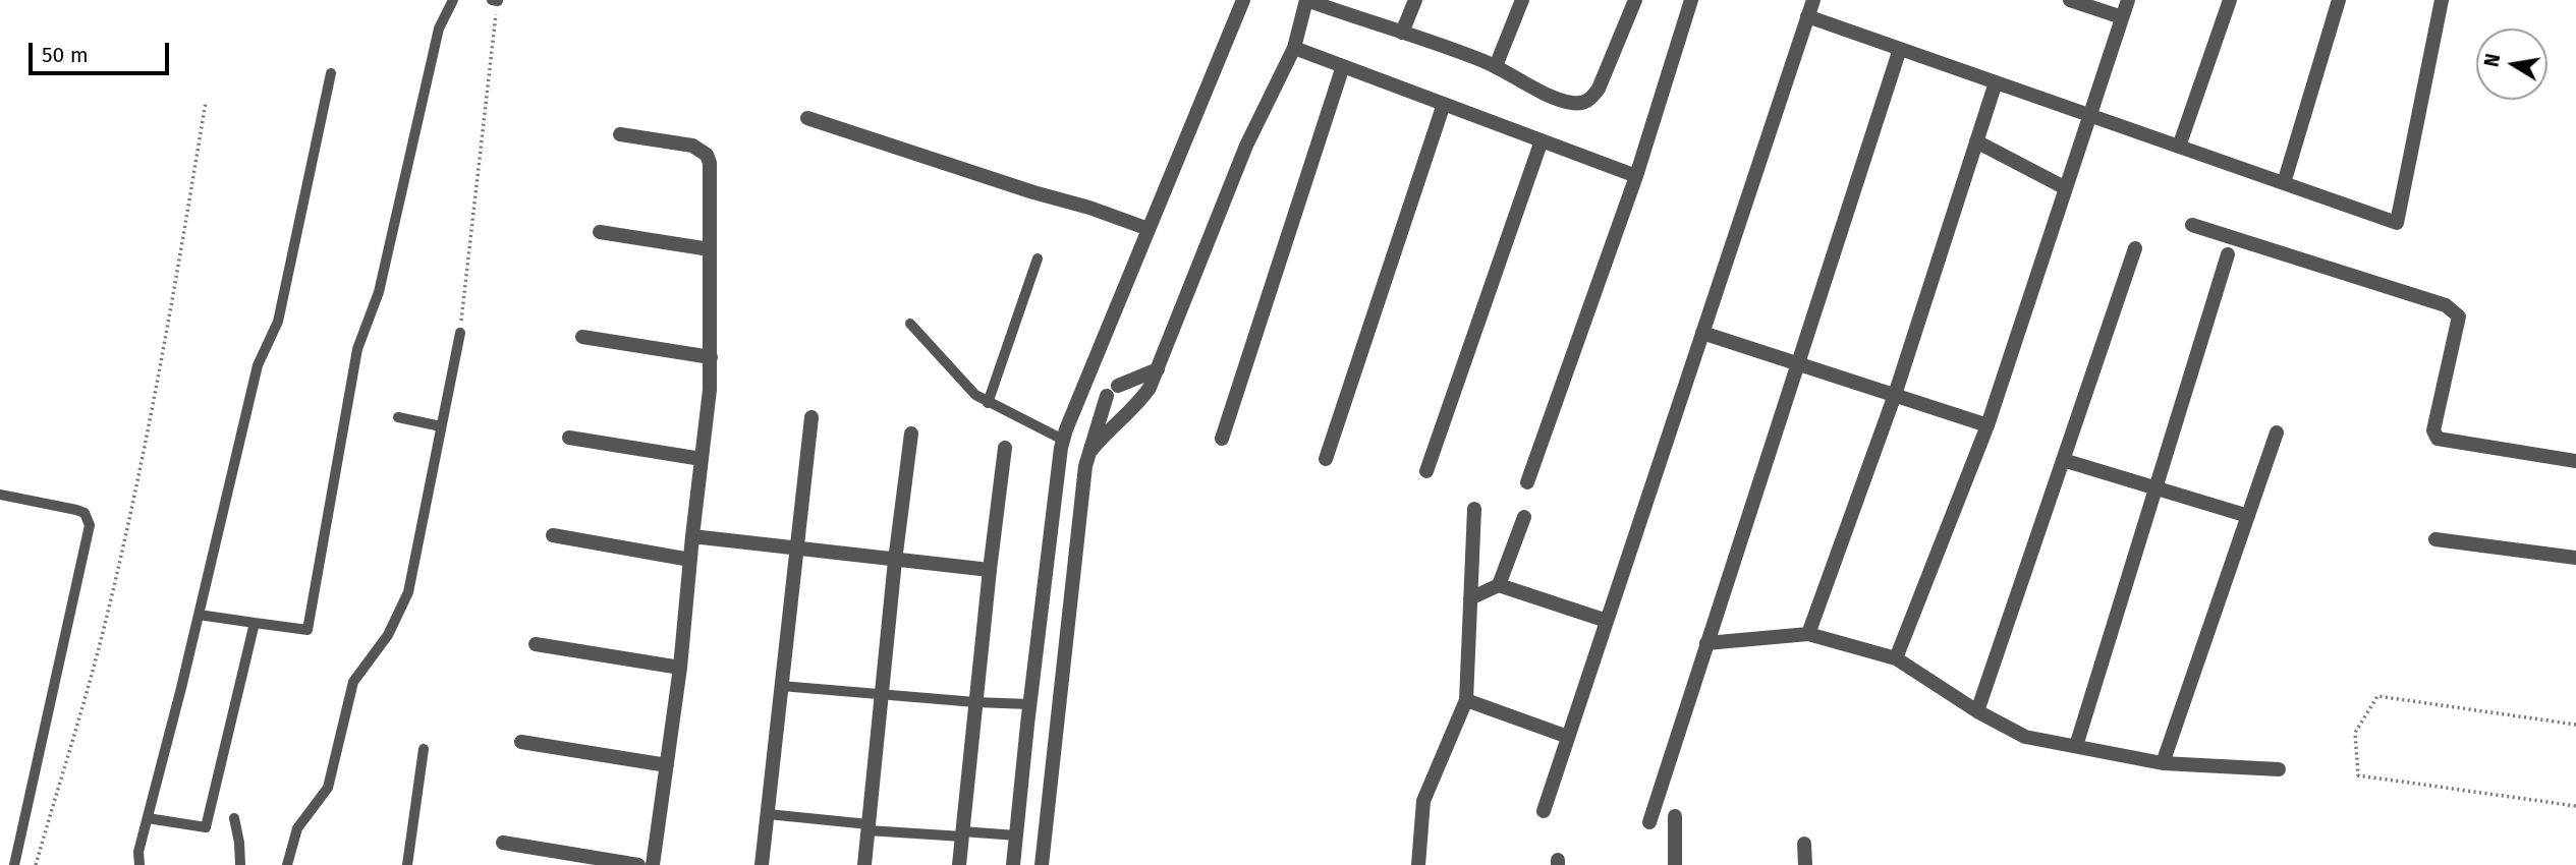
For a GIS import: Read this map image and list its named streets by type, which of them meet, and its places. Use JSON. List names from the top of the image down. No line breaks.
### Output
{"scale_bar":"50 m","north":"left"}
